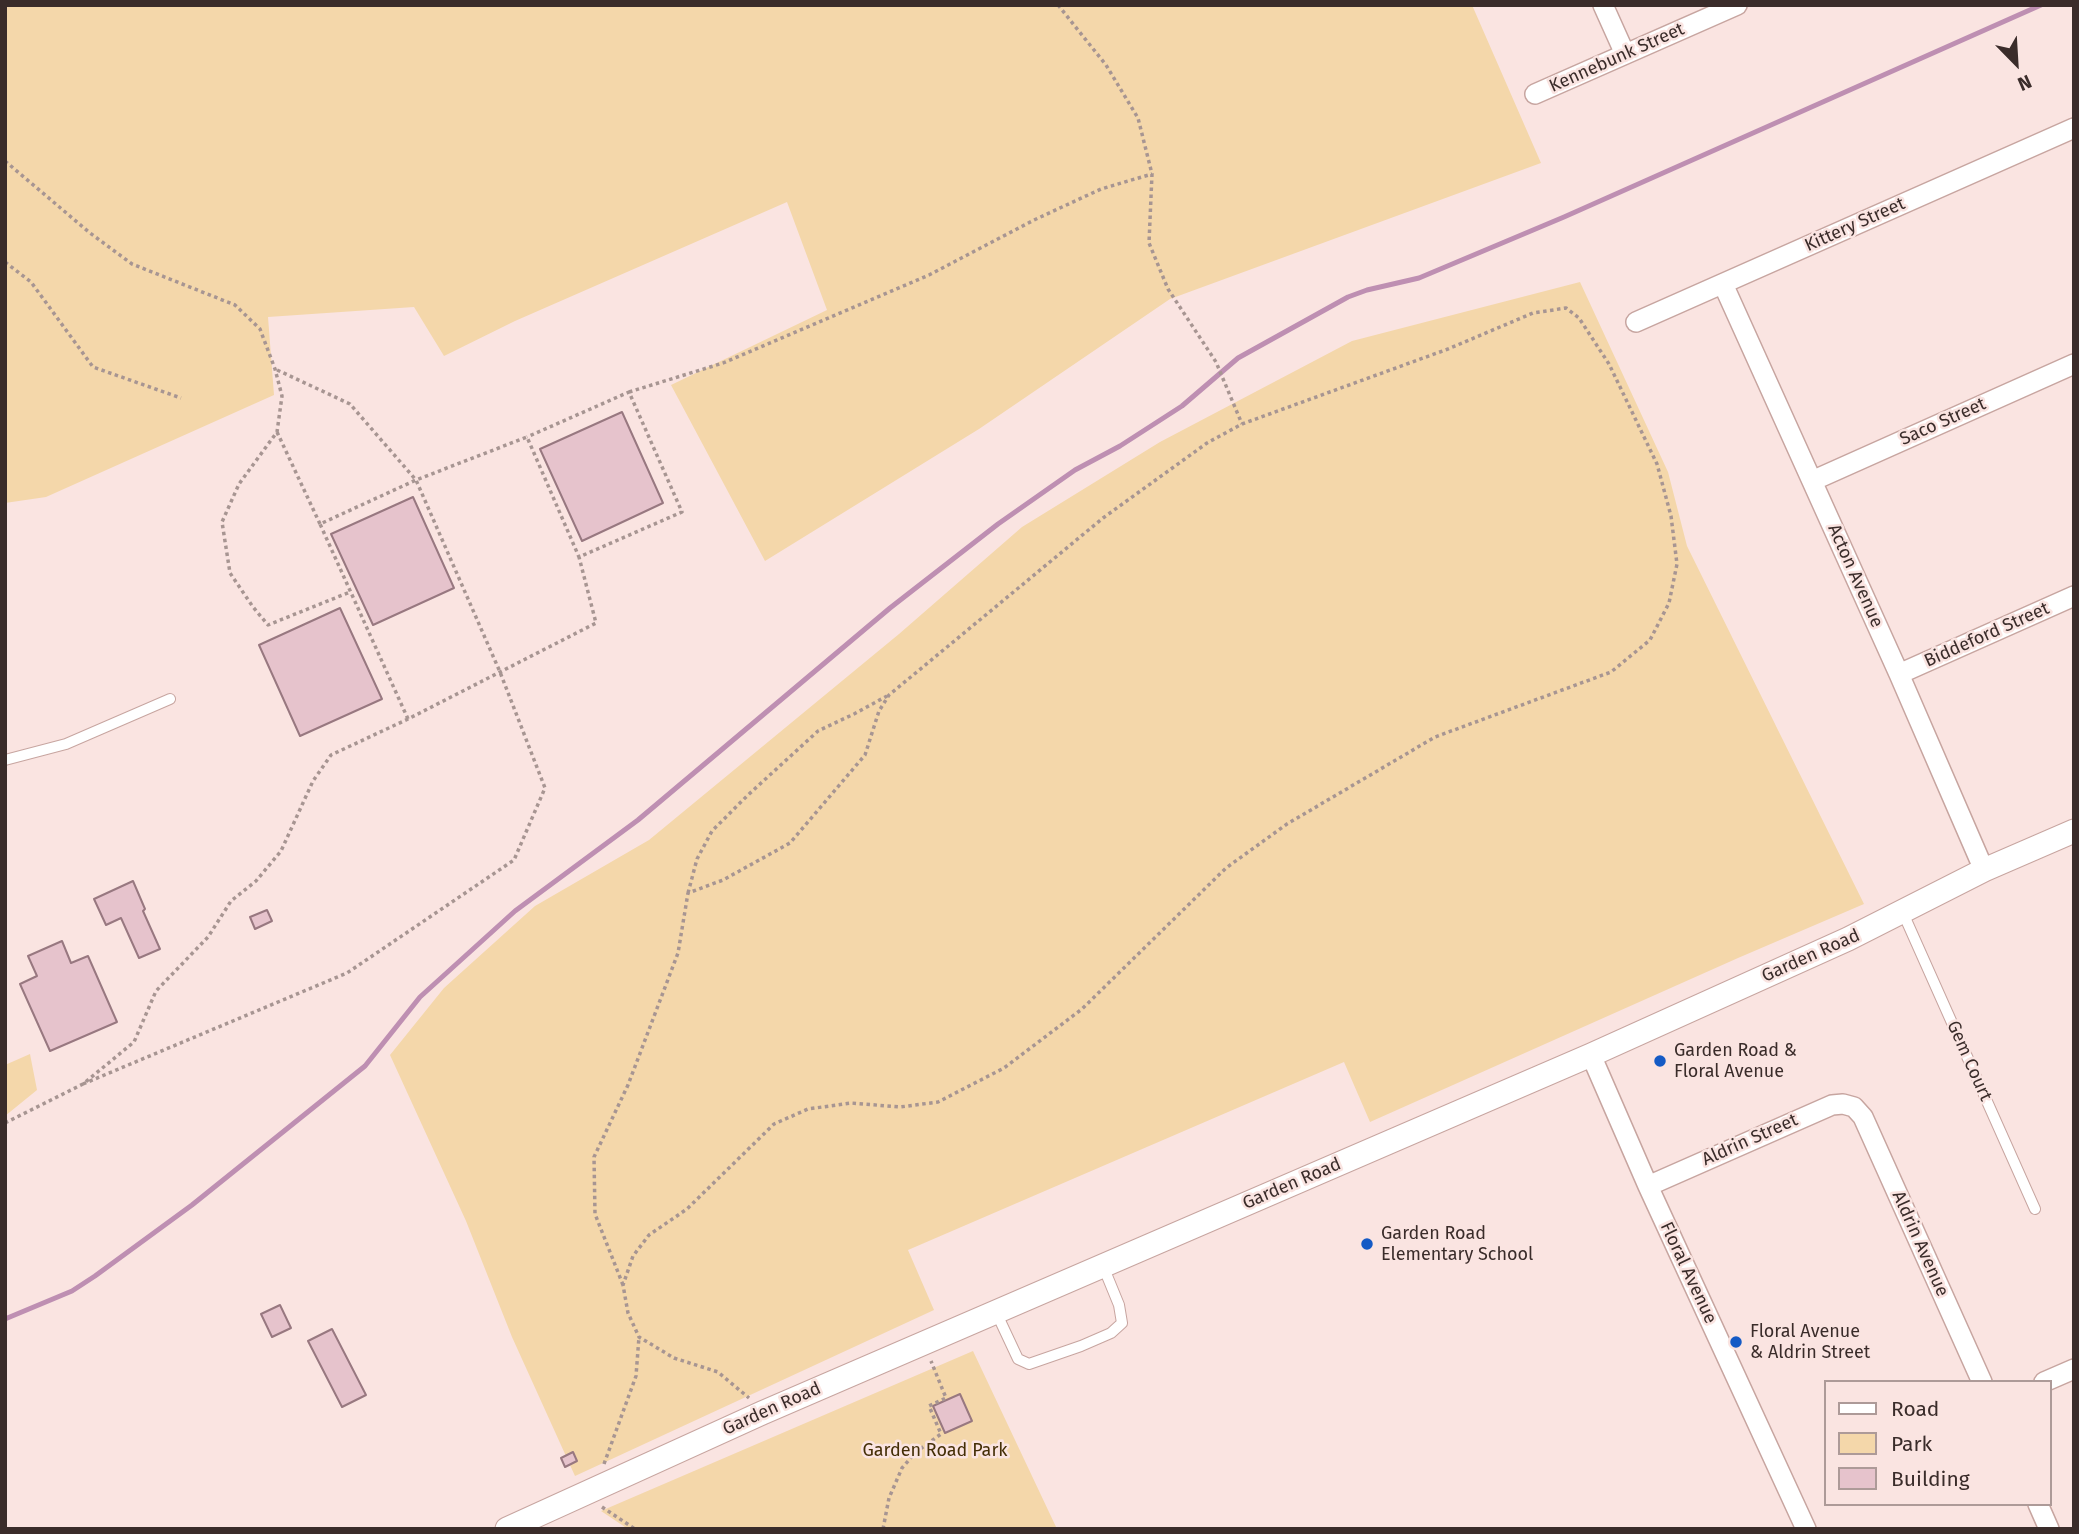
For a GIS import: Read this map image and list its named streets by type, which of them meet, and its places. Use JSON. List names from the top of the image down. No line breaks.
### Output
{"streets":{"street":["Kennebunk Street","Kittery Street","Saco Street","Acton Avenue","Biddeford Street","Garden Road","Aldrin Street","Aldrin Avenue","Floral Avenue"],"lane":["Gem Court"]},"crossings":[["Kittery Street","Acton Avenue"],["Saco Street","Acton Avenue"],["Acton Avenue","Biddeford Street"],["Acton Avenue","Garden Road"],["Garden Road","Gem Court"],["Garden Road","Floral Avenue"],["Aldrin Street","Aldrin Avenue"],["Aldrin Street","Floral Avenue"]],"parks":["Garden Road Park"],"places":["Garden Road & Floral Avenue","Garden Road Elementary School","Floral Avenue & Aldrin Street"],"legend":["Road","Park","Building"],"north":"bottom right"}
